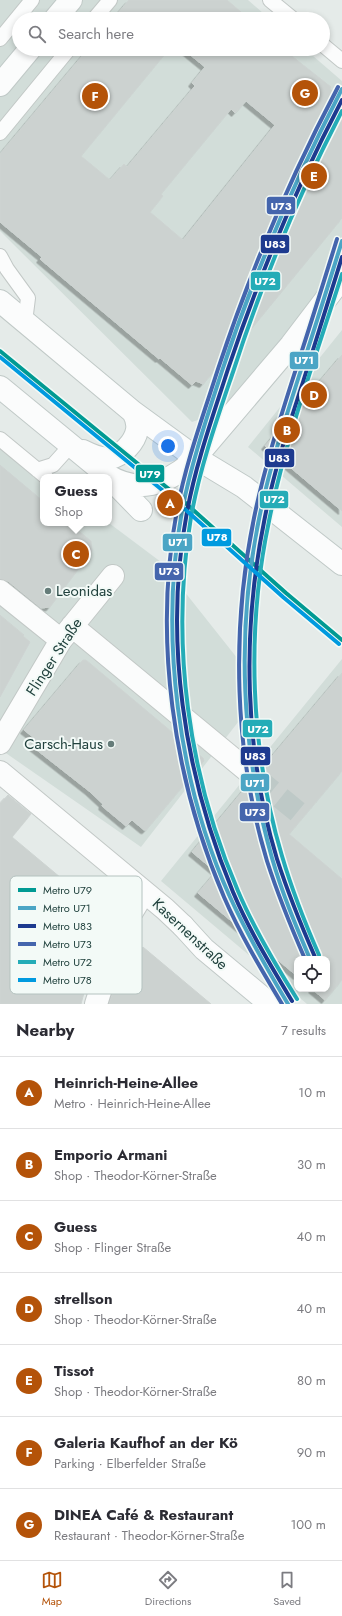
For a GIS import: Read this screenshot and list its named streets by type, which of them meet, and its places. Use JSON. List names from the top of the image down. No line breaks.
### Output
{"streets":{"street":["Flinger Straße","Kasernenstraße"]},"places":["Leonidas","Carsch-Haus"],"lines":["metro line U73","metro line U71","metro line U83","metro line U72","metro line U79","metro line U78"],"legend":["Metro U79","Metro U71","Metro U83","Metro U73","Metro U72","Metro U78"],"page":{"search":"Search here","pins":["G","F","E","D","B","A","C"],"popup":["Guess","Shop"],"heading":["Nearby","7 results"],"list":[{"mark":"A","name":"Heinrich-Heine-Allee","note":"Metro · Heinrich-Heine-Allee","value":"10 m"},{"mark":"B","name":"Emporio Armani","note":"Shop · Theodor-Körner-Straße","value":"30 m"},{"mark":"C","name":"Guess","note":"Shop · Flinger Straße","value":"40 m"},{"mark":"D","name":"strellson","note":"Shop · Theodor-Körner-Straße","value":"40 m"},{"mark":"E","name":"Tissot","note":"Shop · Theodor-Körner-Straße","value":"80 m"},{"mark":"F","name":"Galeria Kaufhof an der Kö","note":"Parking · Elberfelder Straße","value":"90 m"},{"mark":"G","name":"DINEA Café & Restaurant","note":"Restaurant · Theodor-Körner-Straße","value":"100 m"}],"nav":["Map","Directions","Saved"]}}
